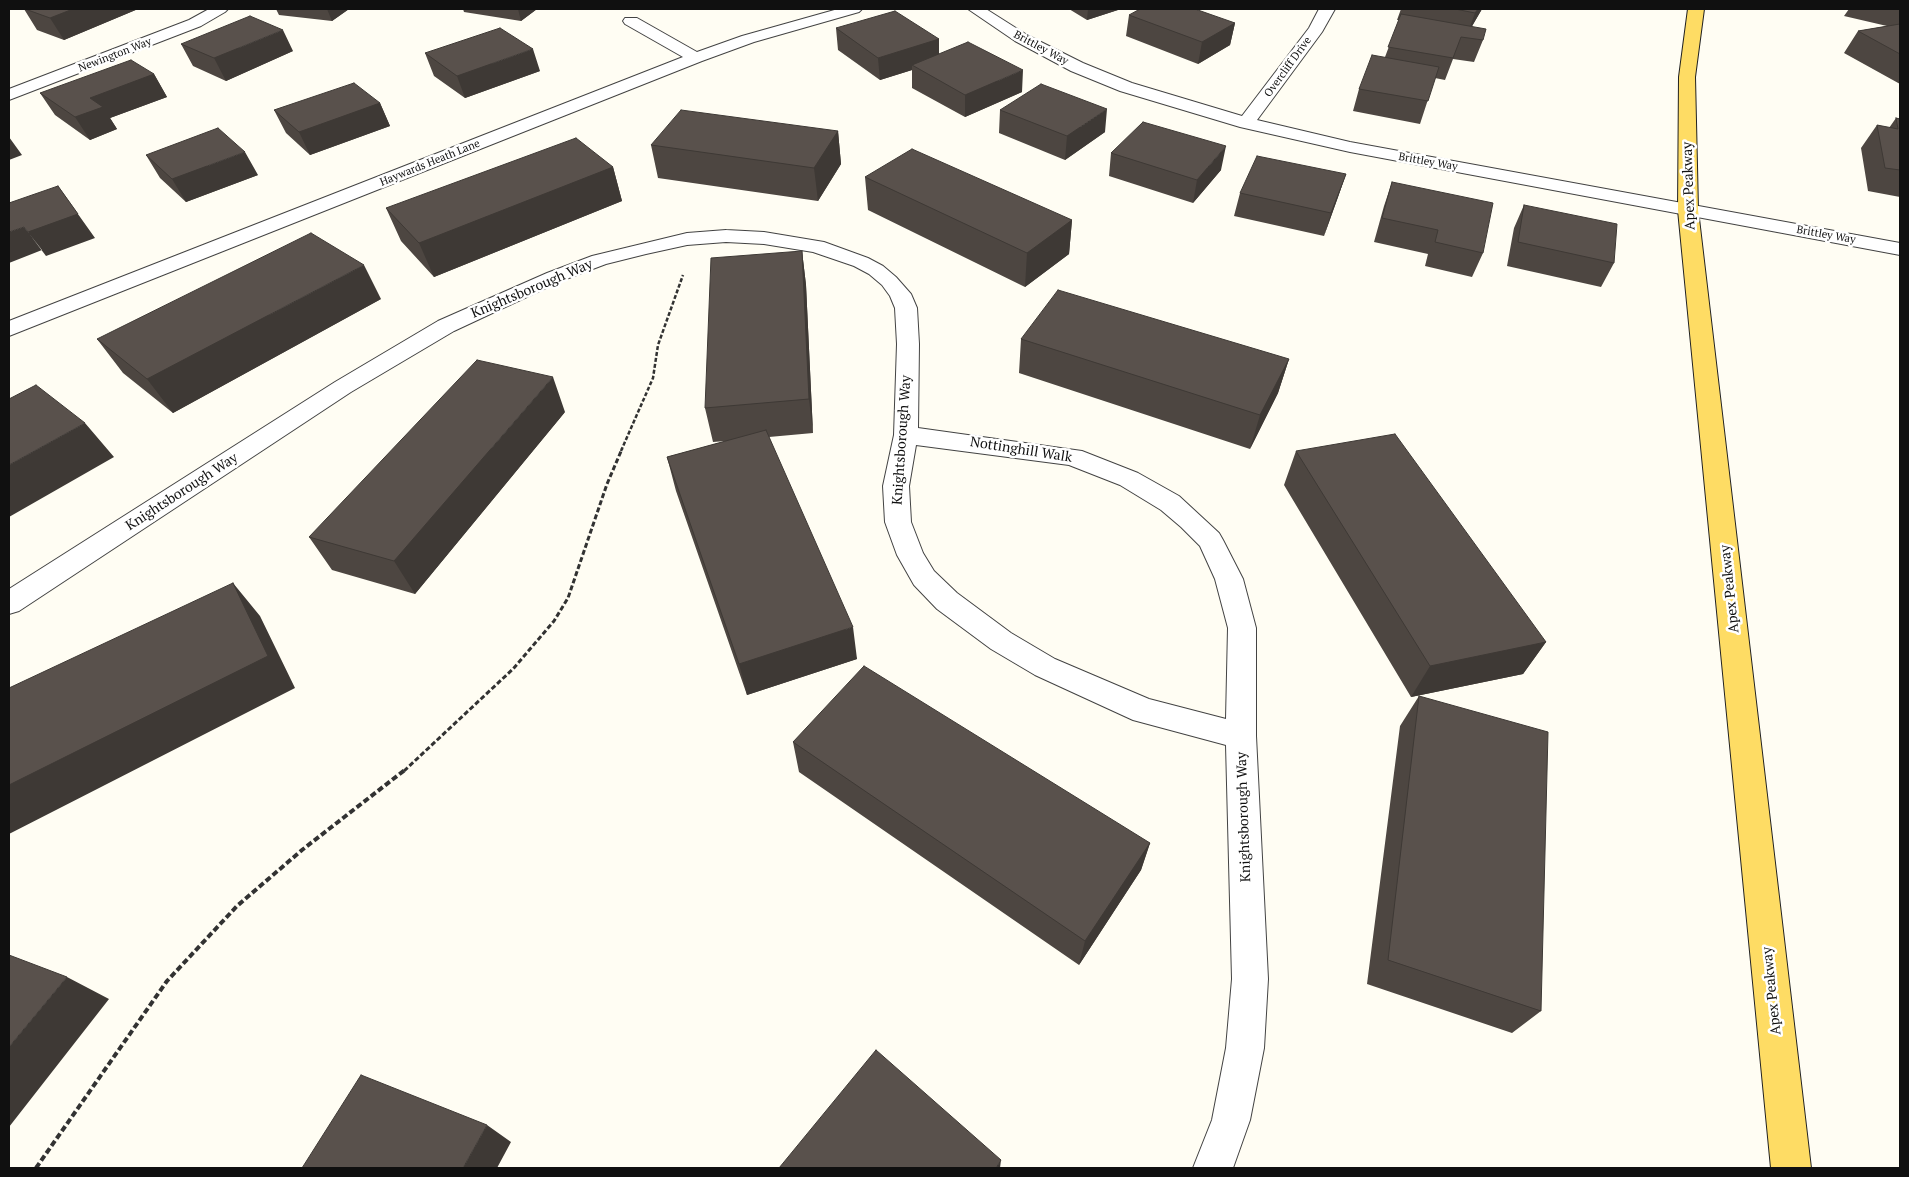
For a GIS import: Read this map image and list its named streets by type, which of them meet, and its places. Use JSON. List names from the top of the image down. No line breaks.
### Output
{"streets":{"main road":["Apex Peakway"],"street":["Brittley Way","Newington Way","Overcliff Drive","Haywards Heath Lane","Knightsborough Way","Nottinghill Walk"]},"crossings":[["Brittley Way","Overcliff Drive"],["Brittley Way","Apex Peakway"],["Knightsborough Way","Nottinghill Walk"]]}
